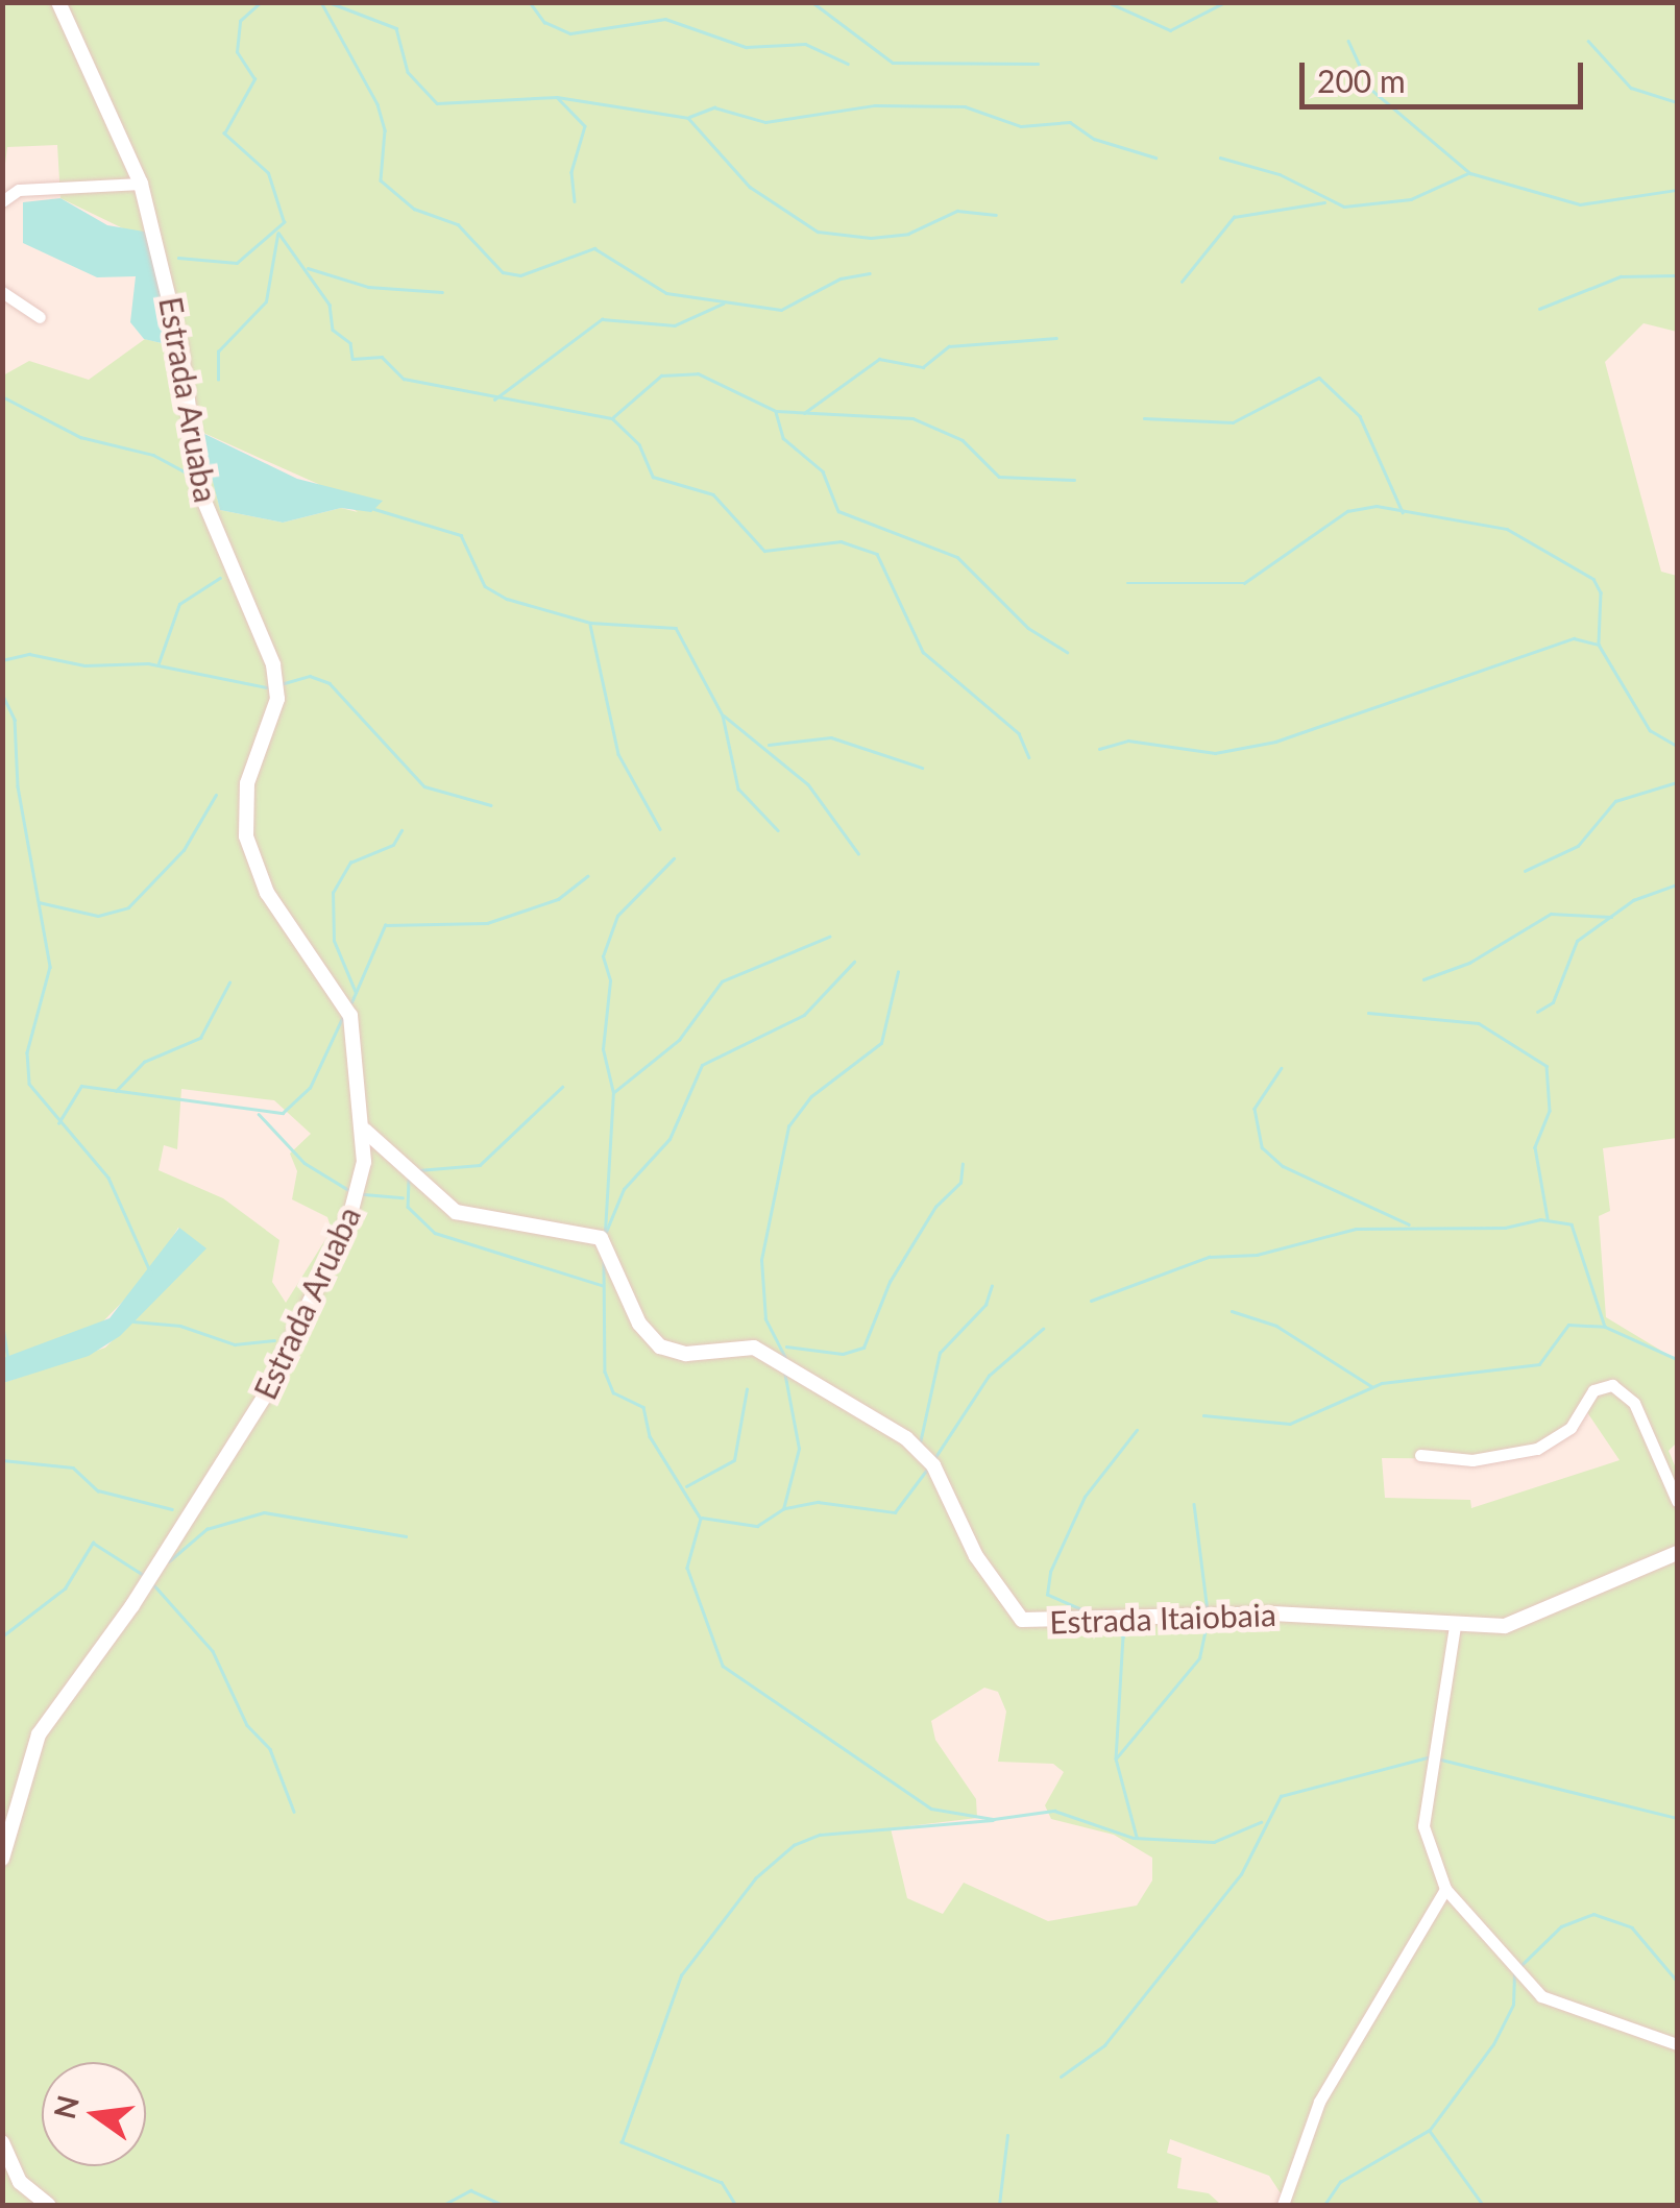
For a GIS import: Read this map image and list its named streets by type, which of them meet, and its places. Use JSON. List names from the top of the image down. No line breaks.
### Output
{"streets":{"street":["Estrada Aruaba","Estrada Itaiobaia"]},"crossings":[["Estrada Aruaba","Estrada Itaiobaia"]],"scale_bar":"200 m","north":"left"}
